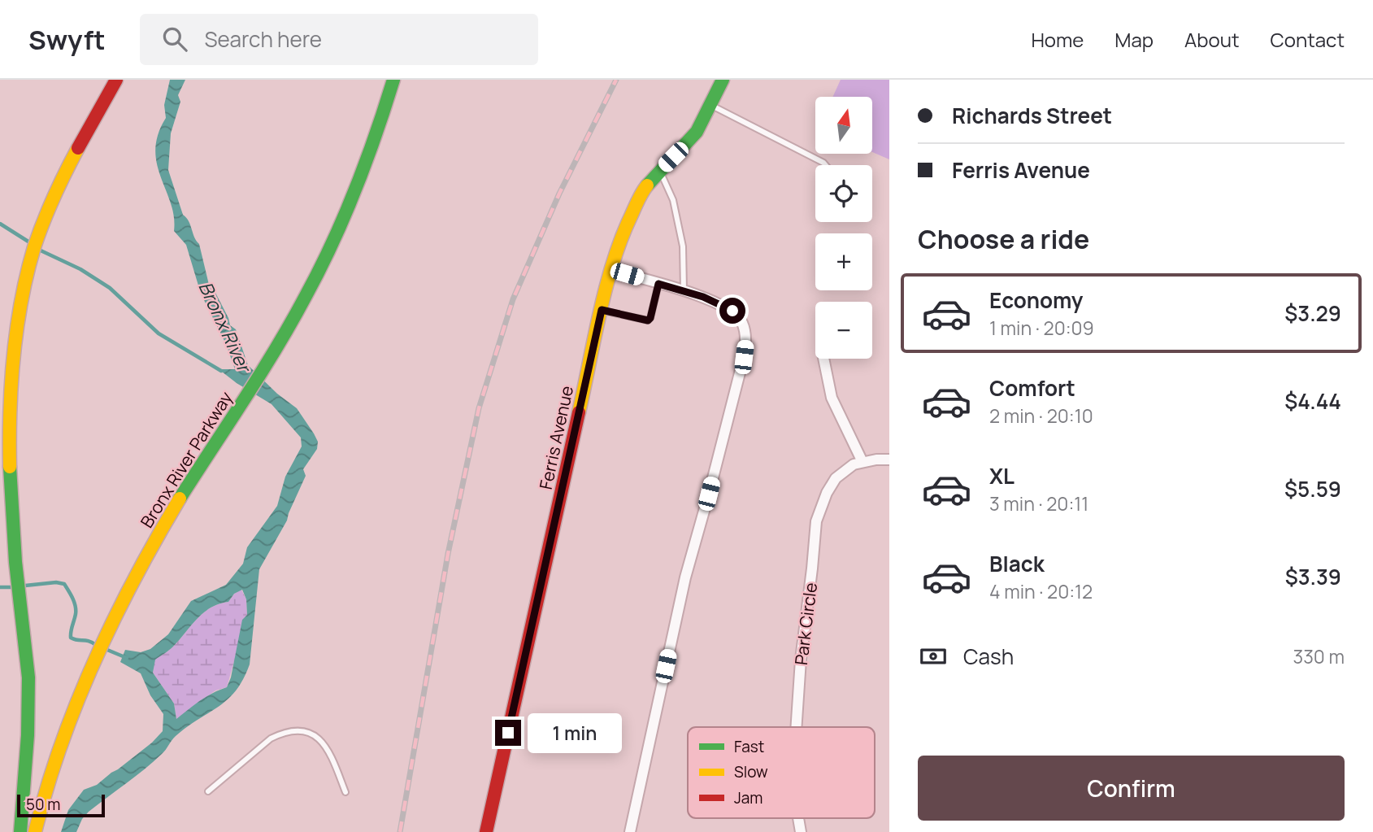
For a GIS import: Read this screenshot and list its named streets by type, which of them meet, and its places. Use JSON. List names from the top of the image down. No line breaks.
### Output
{"streets":{"main road":["Ferris Avenue","Bronx River Parkway"],"street":["Park Circle"]},"water":["Bronx River"],"legend":["Fast","Slow","Jam"],"scale_bar":"50 m","north":"top","page":{"header":"Swyft","search":"Search here","nav":["Home","Map","About","Contact"],"banner":["Richards Street","Ferris Avenue"],"map_buttons":["+","−"],"heading":"Choose a ride","list":[{"name":"Economy","note":"1 min · 20:09","value":"$3.29"},{"name":"Comfort","note":"2 min · 20:10","value":"$4.44"},{"name":"XL","note":"3 min · 20:11","value":"$5.59"},{"name":"Black","note":"4 min · 20:12","value":"$3.39"}],"pay":["Cash","330 m"],"bubble":"1 min","buttons":"Confirm","scale":"50 m"}}
